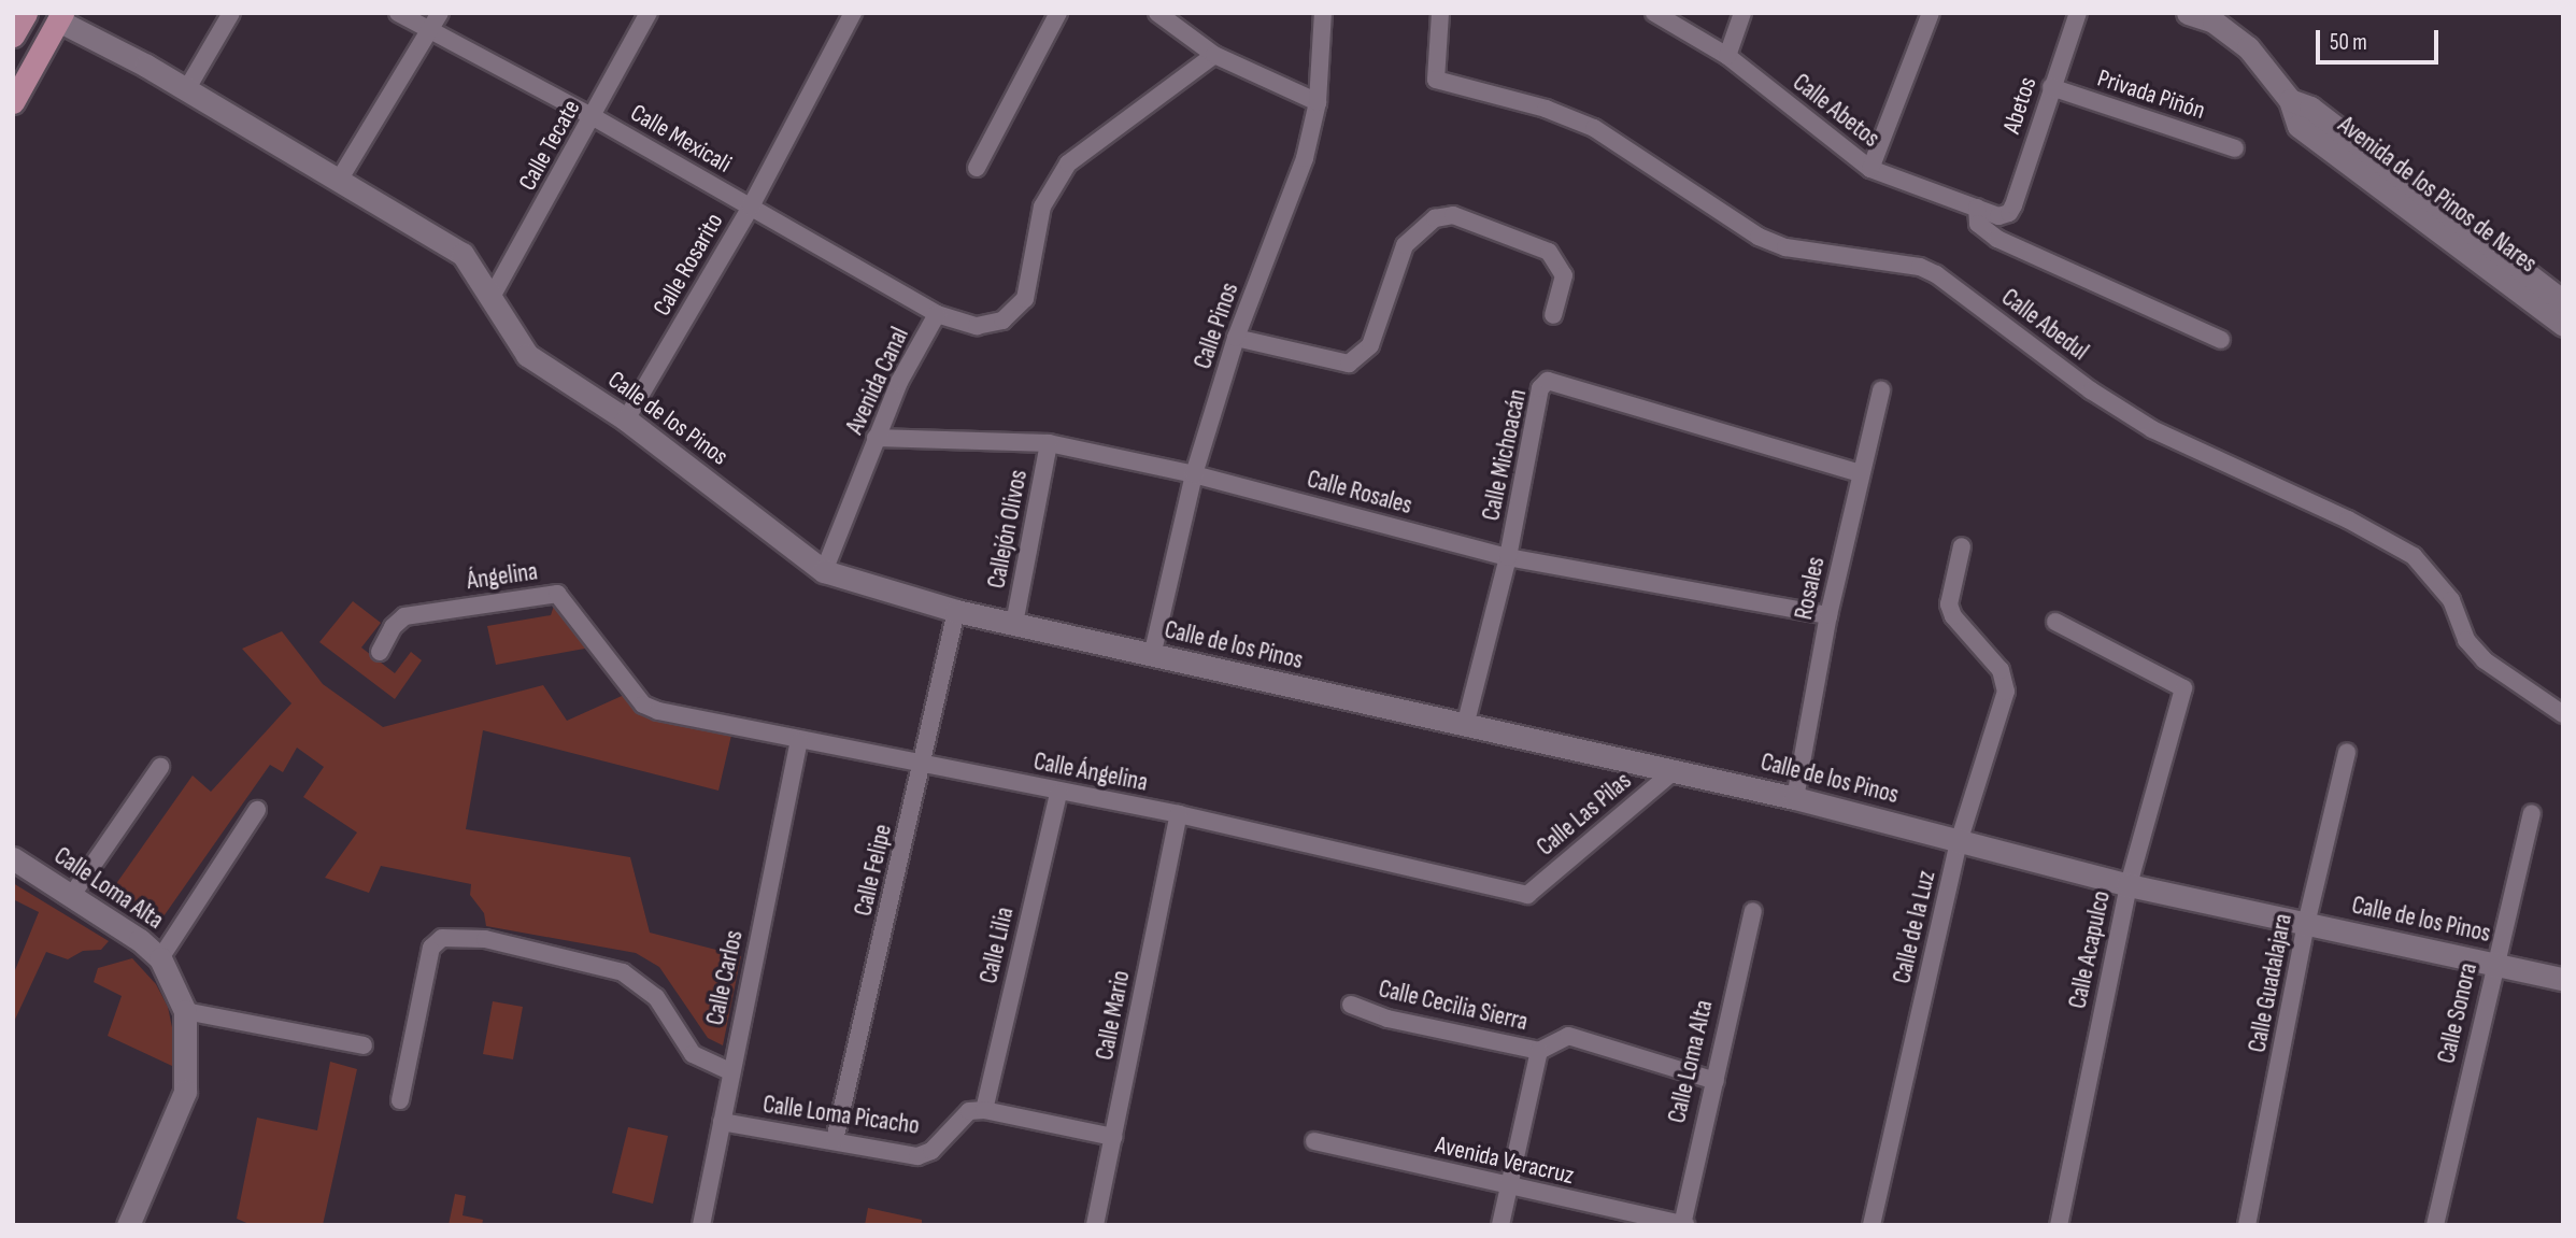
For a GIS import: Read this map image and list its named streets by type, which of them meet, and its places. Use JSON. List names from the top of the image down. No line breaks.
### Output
{"streets":{"street":["Privada Piñón","Abetos","Calle Abetos","Calle Mexicali","Calle Tecate","Avenida de los Pinos de Nares","Calle Rosarito","Calle Abedul","Calle Pinos","Avenida Canal","Calle de los Pinos","Calle Michoacán","Calle Rosales","Callejón Olivos","Ángelina","Rosales","Calle Ángelina","Calle Las Pilas","Calle Felipe","Calle Loma Alta","Calle de la Luz","Calle Lilia","Calle Acapulco","Calle Carlos","Calle Guadalajara","Calle Cecilia Sierra","Calle Sonora","Calle Mario","Calle Loma Picacho","Avenida Veracruz"]},"crossings":[["Privada Piñón","Abetos"],["Abetos","Calle Abetos"],["Calle Mexicali","Calle Tecate"],["Calle Mexicali","Calle Rosarito"],["Calle Mexicali","Avenida Canal"],["Calle Tecate","Calle de los Pinos"],["Calle Rosarito","Calle de los Pinos"],["Calle Pinos","Calle de los Pinos"],["Calle Pinos","Calle Rosales"],["Avenida Canal","Calle de los Pinos"],["Avenida Canal","Calle Rosales"],["Calle de los Pinos","Calle Michoacán"],["Calle de los Pinos","Callejón Olivos"],["Calle de los Pinos","Rosales"],["Calle de los Pinos","Calle Las Pilas"],["Calle de los Pinos","Calle Felipe"],["Calle de los Pinos","Calle de la Luz"],["Calle de los Pinos","Calle Acapulco"],["Calle de los Pinos","Calle Guadalajara"],["Calle de los Pinos","Calle Sonora"],["Calle Michoacán","Calle Rosales"],["Calle Michoacán","Rosales"],["Calle Rosales","Callejón Olivos"],["Calle Rosales","Rosales"],["Ángelina","Calle Ángelina"],["Calle Ángelina","Calle Las Pilas"],["Calle Ángelina","Calle Felipe"],["Calle Ángelina","Calle Lilia"],["Calle Ángelina","Calle Carlos"],["Calle Ángelina","Calle Mario"],["Calle Felipe","Calle Loma Picacho"],["Calle Loma Alta","Calle Cecilia Sierra"],["Calle Loma Alta","Avenida Veracruz"],["Calle Lilia","Calle Loma Picacho"],["Calle Carlos","Calle Loma Picacho"]],"scale_bar":"50 m"}
